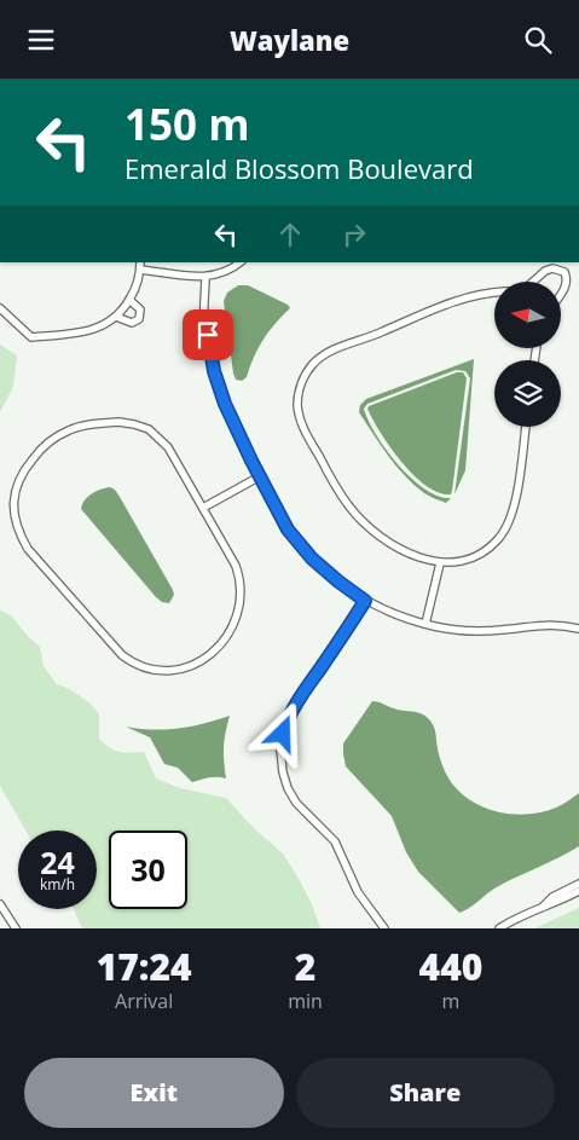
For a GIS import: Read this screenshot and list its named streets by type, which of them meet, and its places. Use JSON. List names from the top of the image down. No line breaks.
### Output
{"north":"left","page":{"header":"Waylane","turn":["150 m","Emerald Blossom Boulevard"],"speed":"24 km/h","limit":"30","eta":["17:24","Arrival","2","min","440","m"],"buttons":["Exit","Share"]}}
